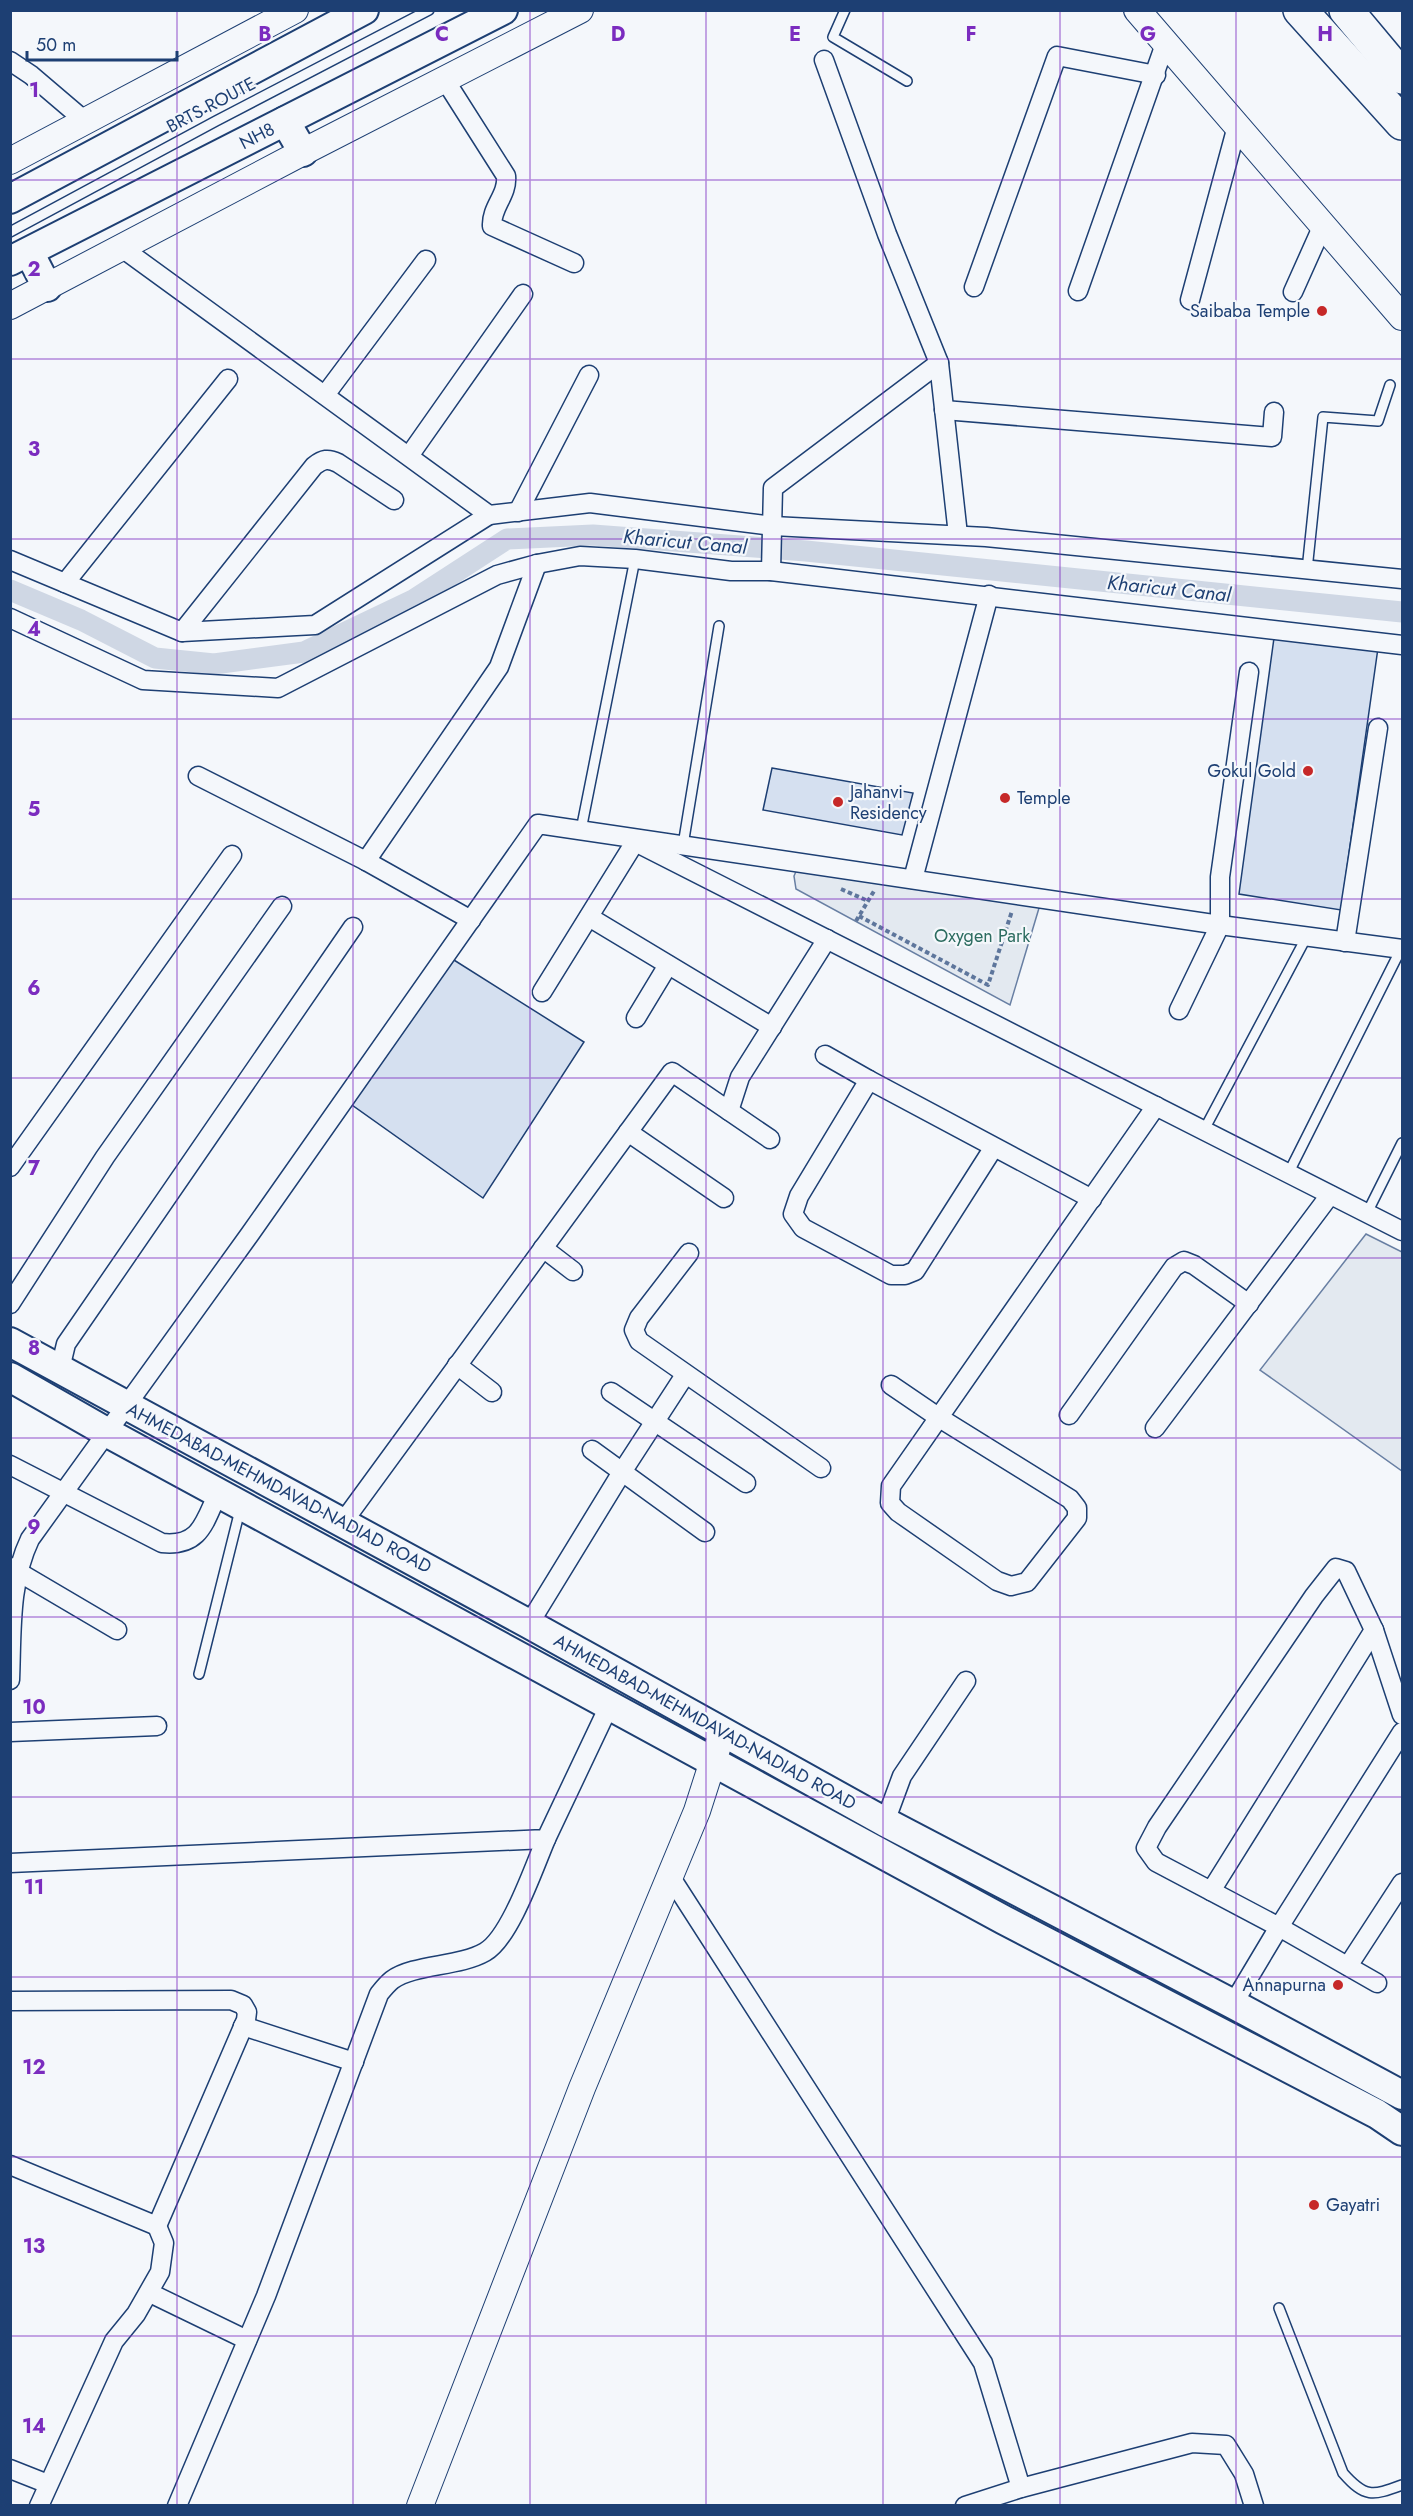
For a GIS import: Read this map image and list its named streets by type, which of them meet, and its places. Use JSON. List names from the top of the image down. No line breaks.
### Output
{"streets":{"main road":["NH8","AHMEDABAD-MEHMDAVAD-NADIAD ROAD"],"lane":["BRTS ROUTE"]},"crossings":[["BRTS ROUTE","NH8"]],"water":["Kharicut Canal"],"parks":["Oxygen Park"],"places":["Saibaba Temple","Gokul Gold","Temple","Jahanvi Residency","Annapurna","Gayatri"],"scale_bar":"50 m","grid":{"columns":["B","C","D","E","F","G","H"],"rows":["1","2","3","4","5","6","7","8","9","10","11","12","13","14"]}}
